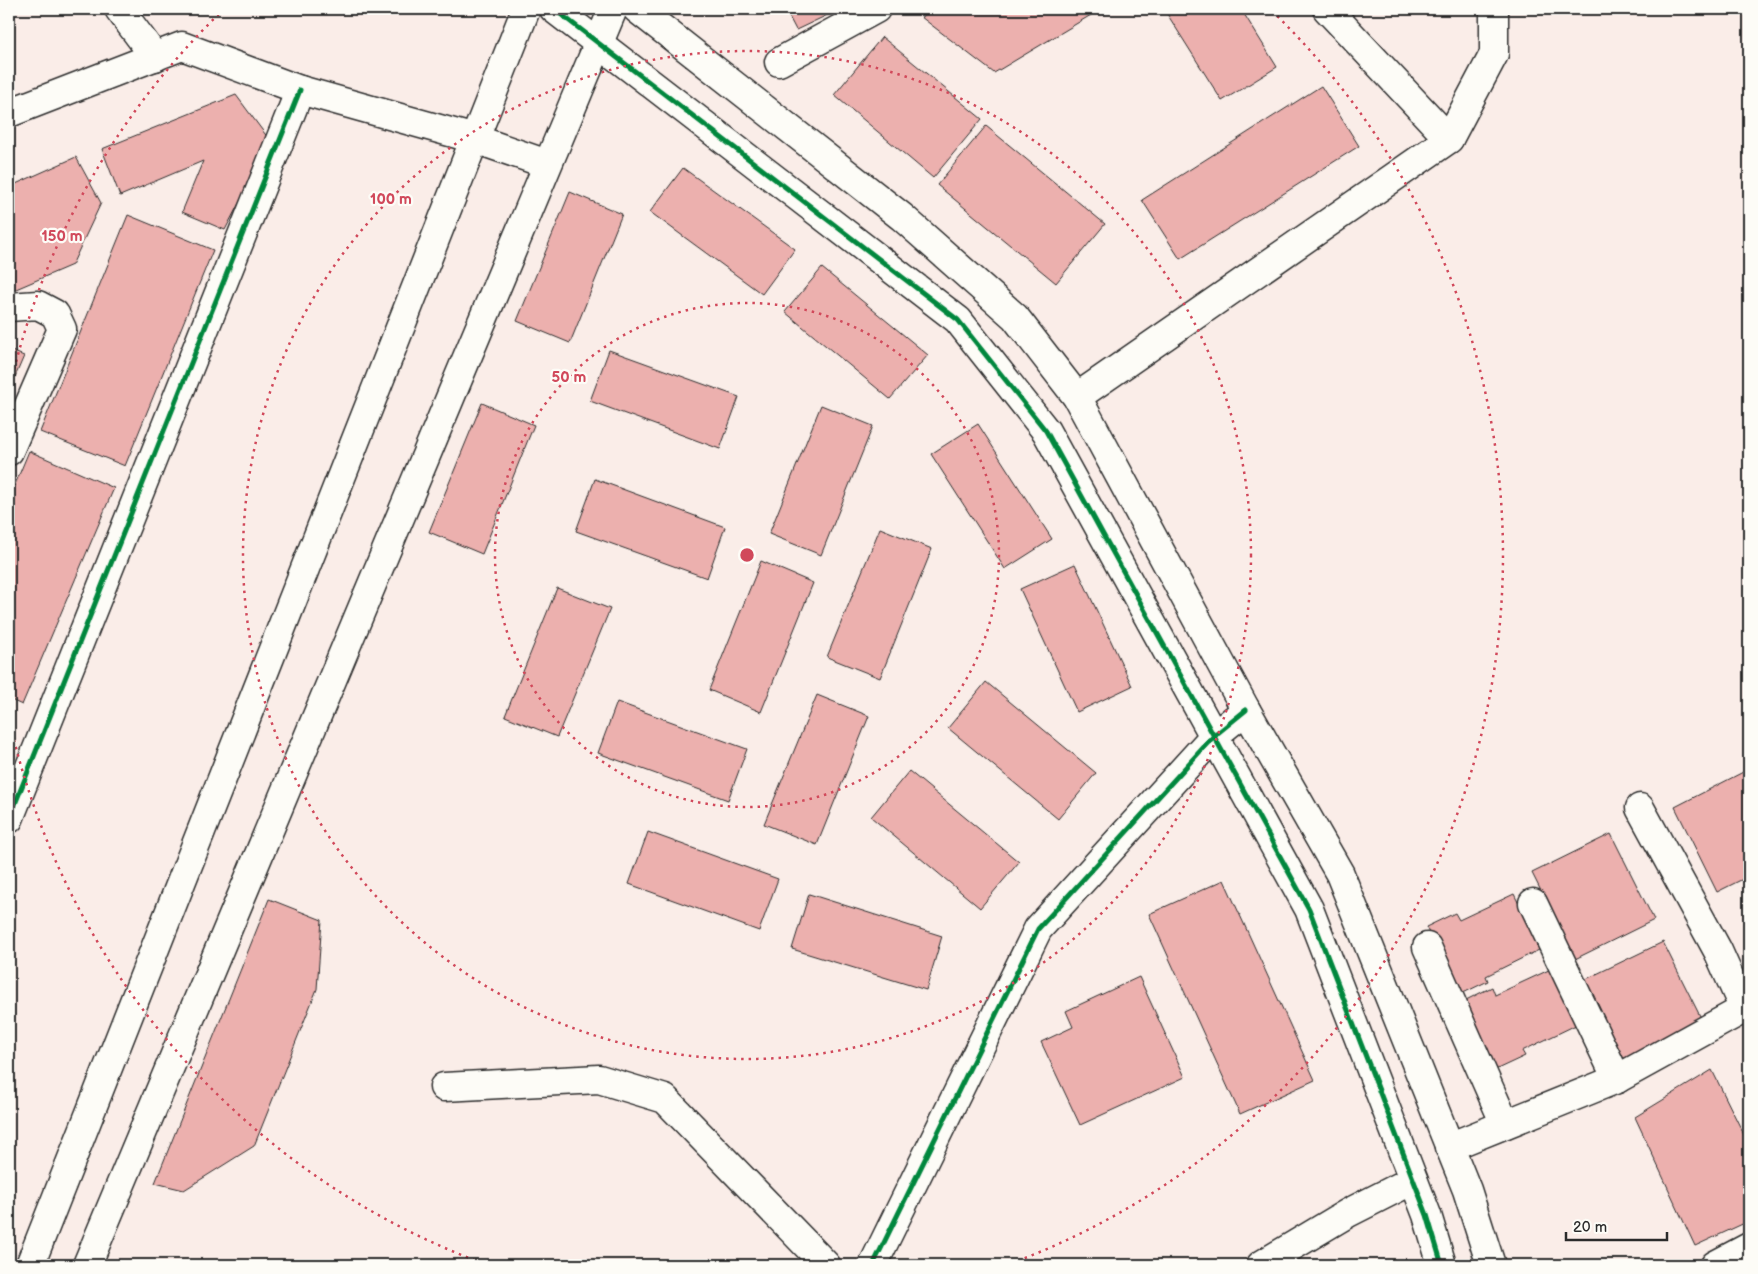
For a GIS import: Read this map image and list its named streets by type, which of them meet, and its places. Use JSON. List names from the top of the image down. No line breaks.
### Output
{"scale_bar":"20 m","rings":["100 m","150 m","50 m"]}
